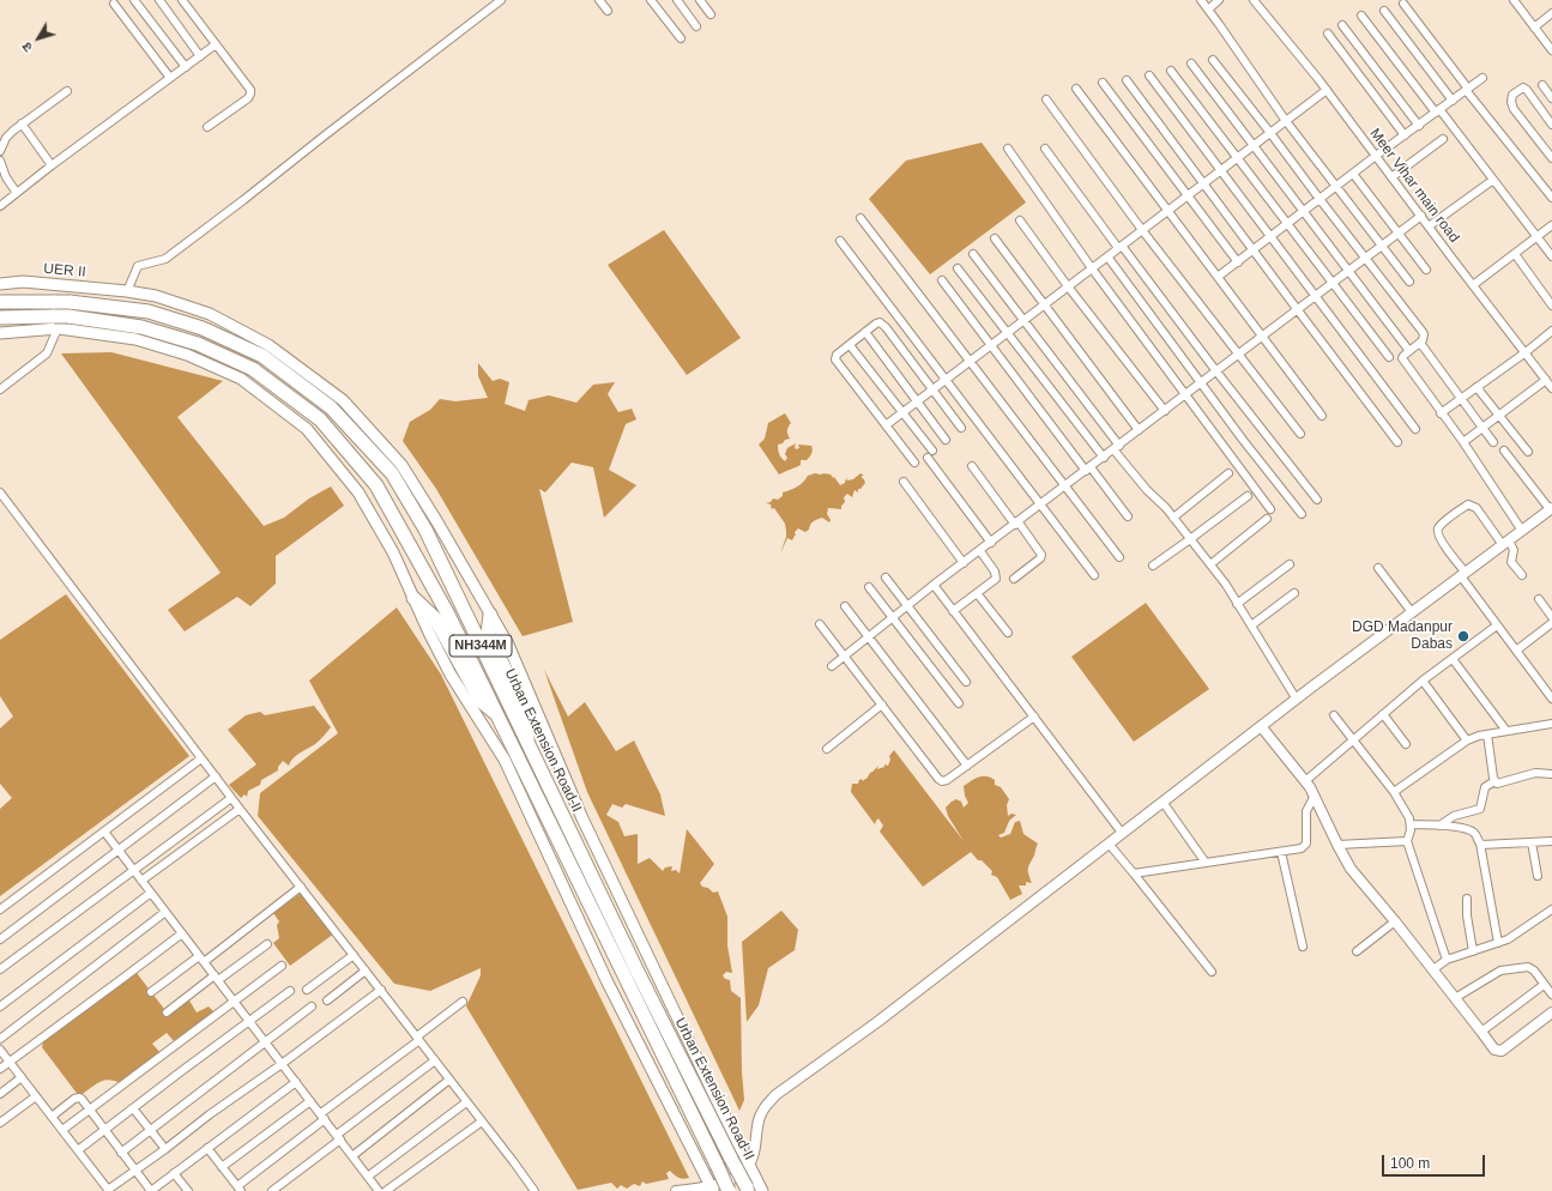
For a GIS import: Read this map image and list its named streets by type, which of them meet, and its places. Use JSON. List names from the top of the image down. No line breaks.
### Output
{"streets":{"highway":["NH344M","Urban Extension Road-II"],"main road":["UER II"],"street":["Meer Vihar main road"]},"places":["DGD Madanpur Dabas"],"scale_bar":"100 m","north":"bottom left"}
